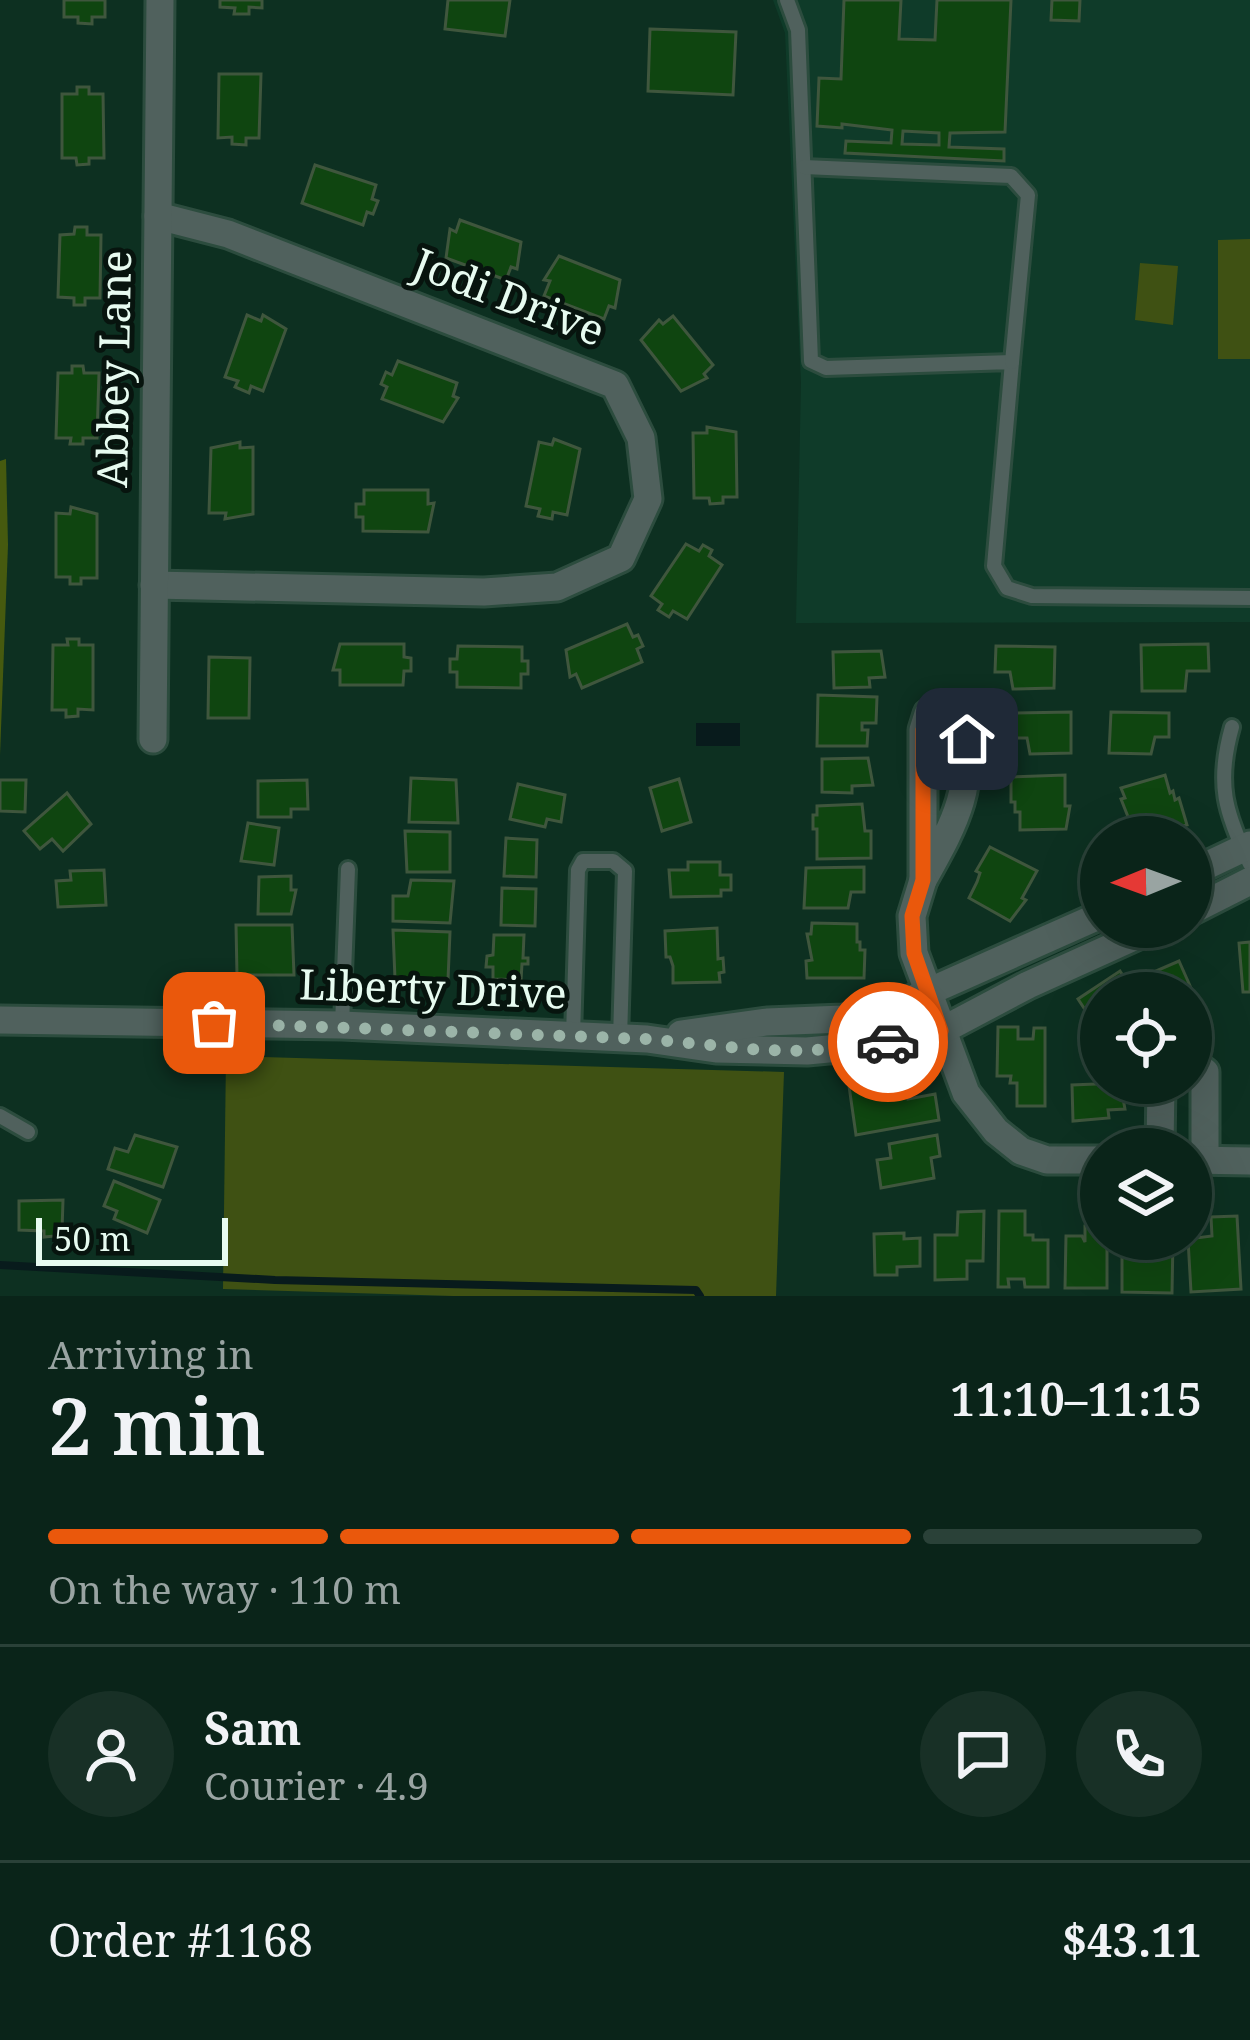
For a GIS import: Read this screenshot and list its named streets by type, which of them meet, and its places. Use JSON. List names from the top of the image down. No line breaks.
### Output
{"streets":{"street":["Jodi Drive","Abbey Lane","Liberty Drive"]},"crossings":[["Jodi Drive","Abbey Lane"]],"scale_bar":"50 m","north":"left","page":{"scale":"50 m","heading":["2 min","Arriving in","11:10–11:15"],"panel":["Sam","Courier · 4.9","Order #1168","$43.11"],"bar":"On the way · 110 m"}}
